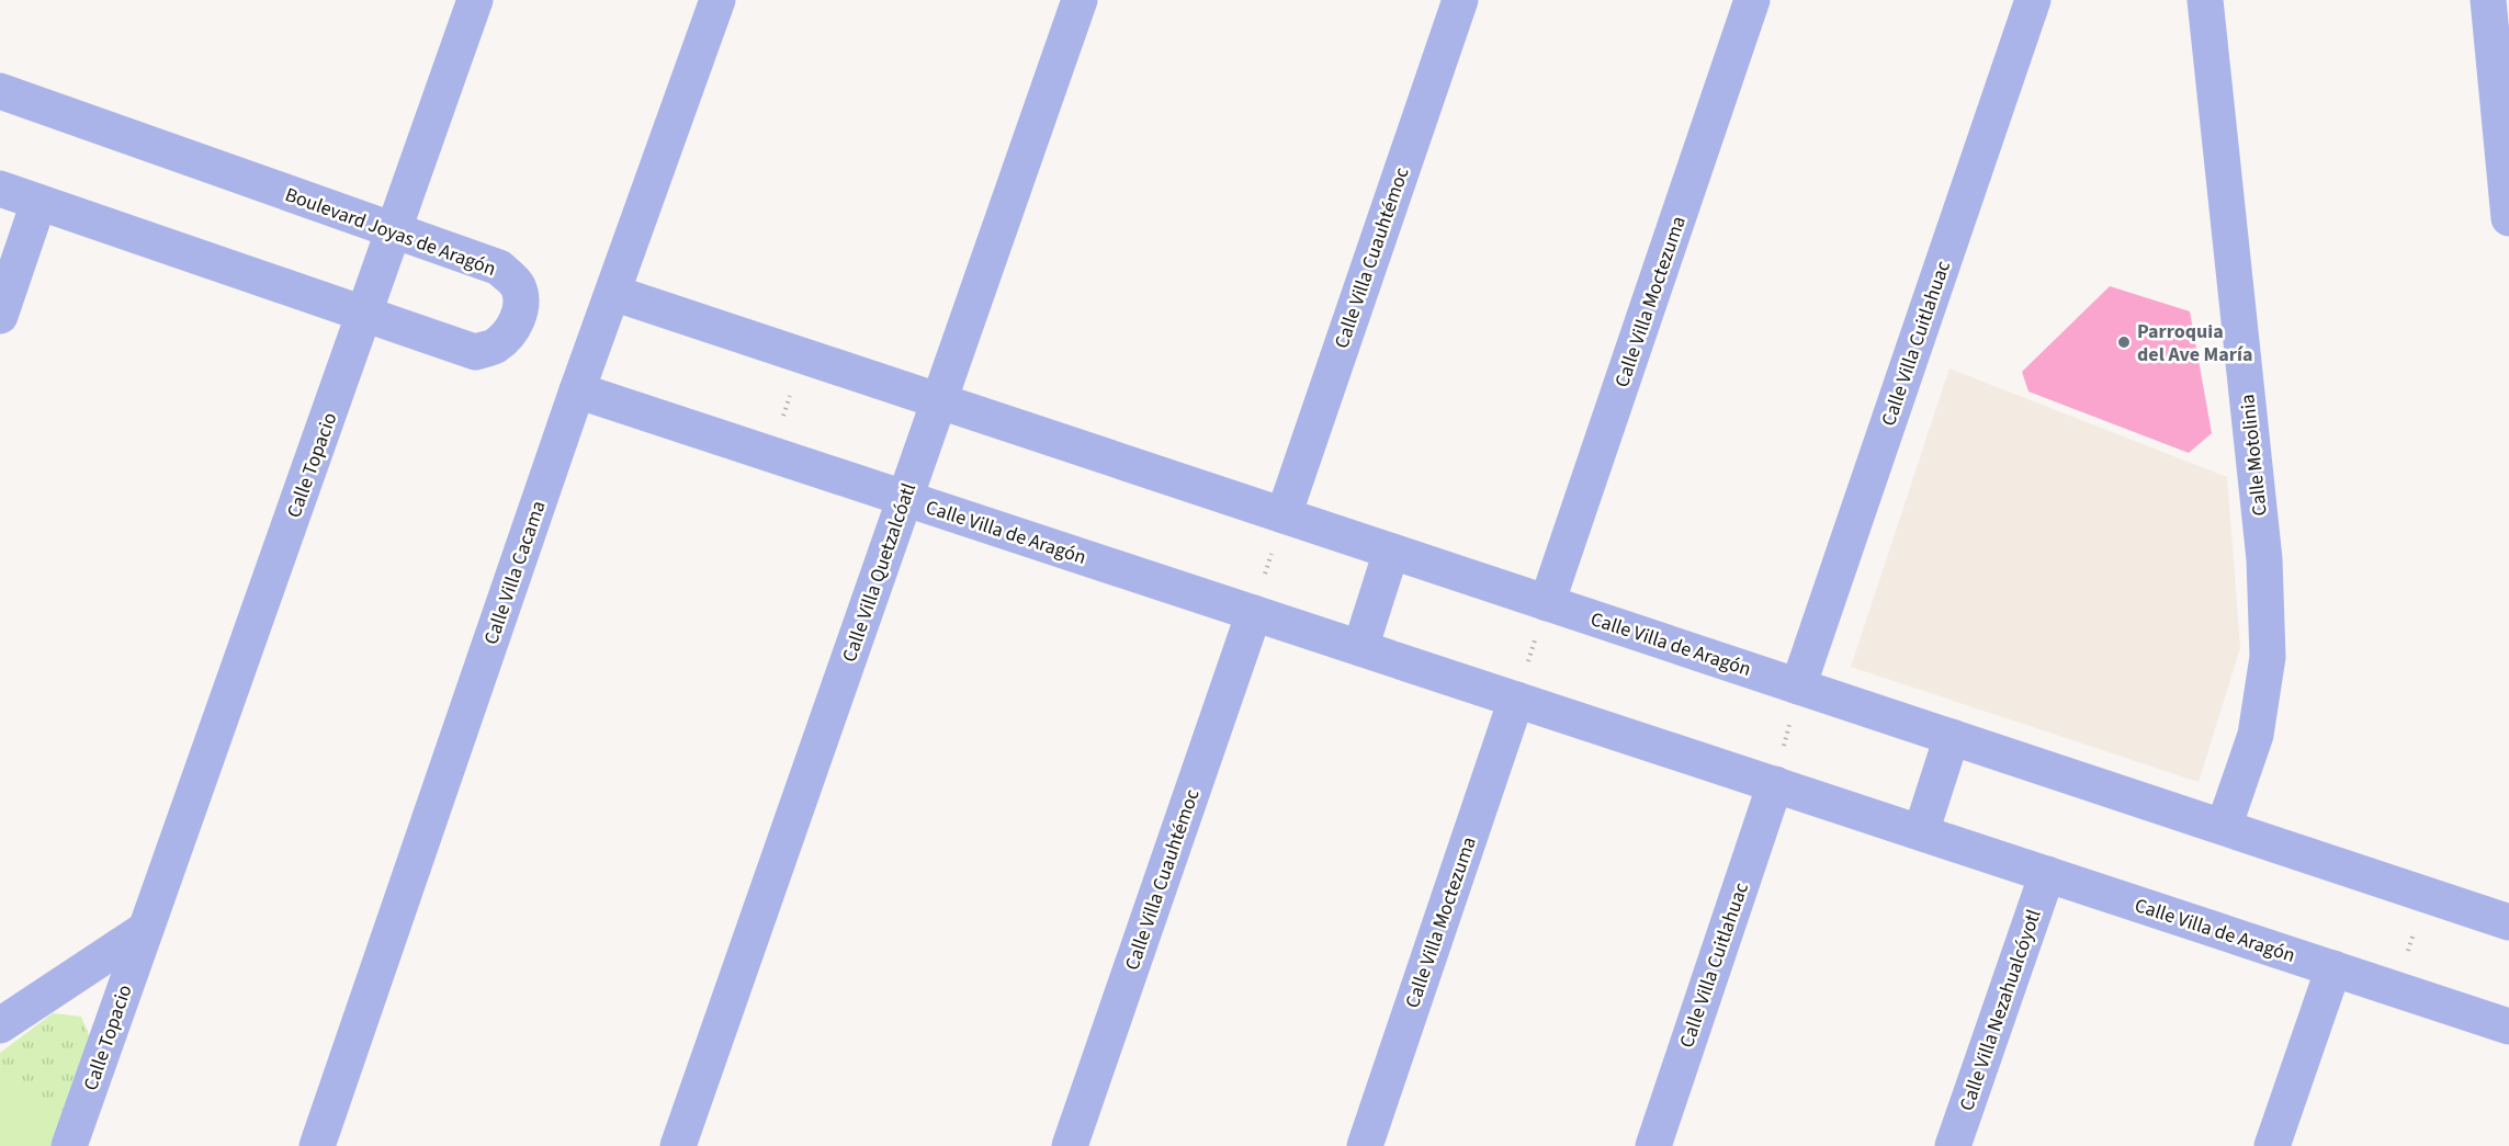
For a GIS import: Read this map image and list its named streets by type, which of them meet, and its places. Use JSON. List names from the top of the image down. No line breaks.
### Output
{"streets":{"street":["Boulevard Joyas de Aragón","Calle Villa Cuauhtémoc","Calle Villa Moctezuma","Calle Villa Cuitlahuac","Calle Motolinia","Calle Topacio","Calle Villa de Aragón","Calle Villa Cacama","Calle Villa Quetzalcóatl","Calle Villa Nezahualcóyotl"]},"crossings":[["Boulevard Joyas de Aragón","Calle Topacio"],["Calle Villa Cuauhtémoc","Calle Villa de Aragón"],["Calle Villa Moctezuma","Calle Villa de Aragón"],["Calle Villa Cuitlahuac","Calle Villa de Aragón"],["Calle Motolinia","Calle Villa de Aragón"],["Calle Villa de Aragón","Calle Villa Cacama"],["Calle Villa de Aragón","Calle Villa Quetzalcóatl"],["Calle Villa de Aragón","Calle Villa Nezahualcóyotl"]],"places":["Parroquia del Ave María"]}
